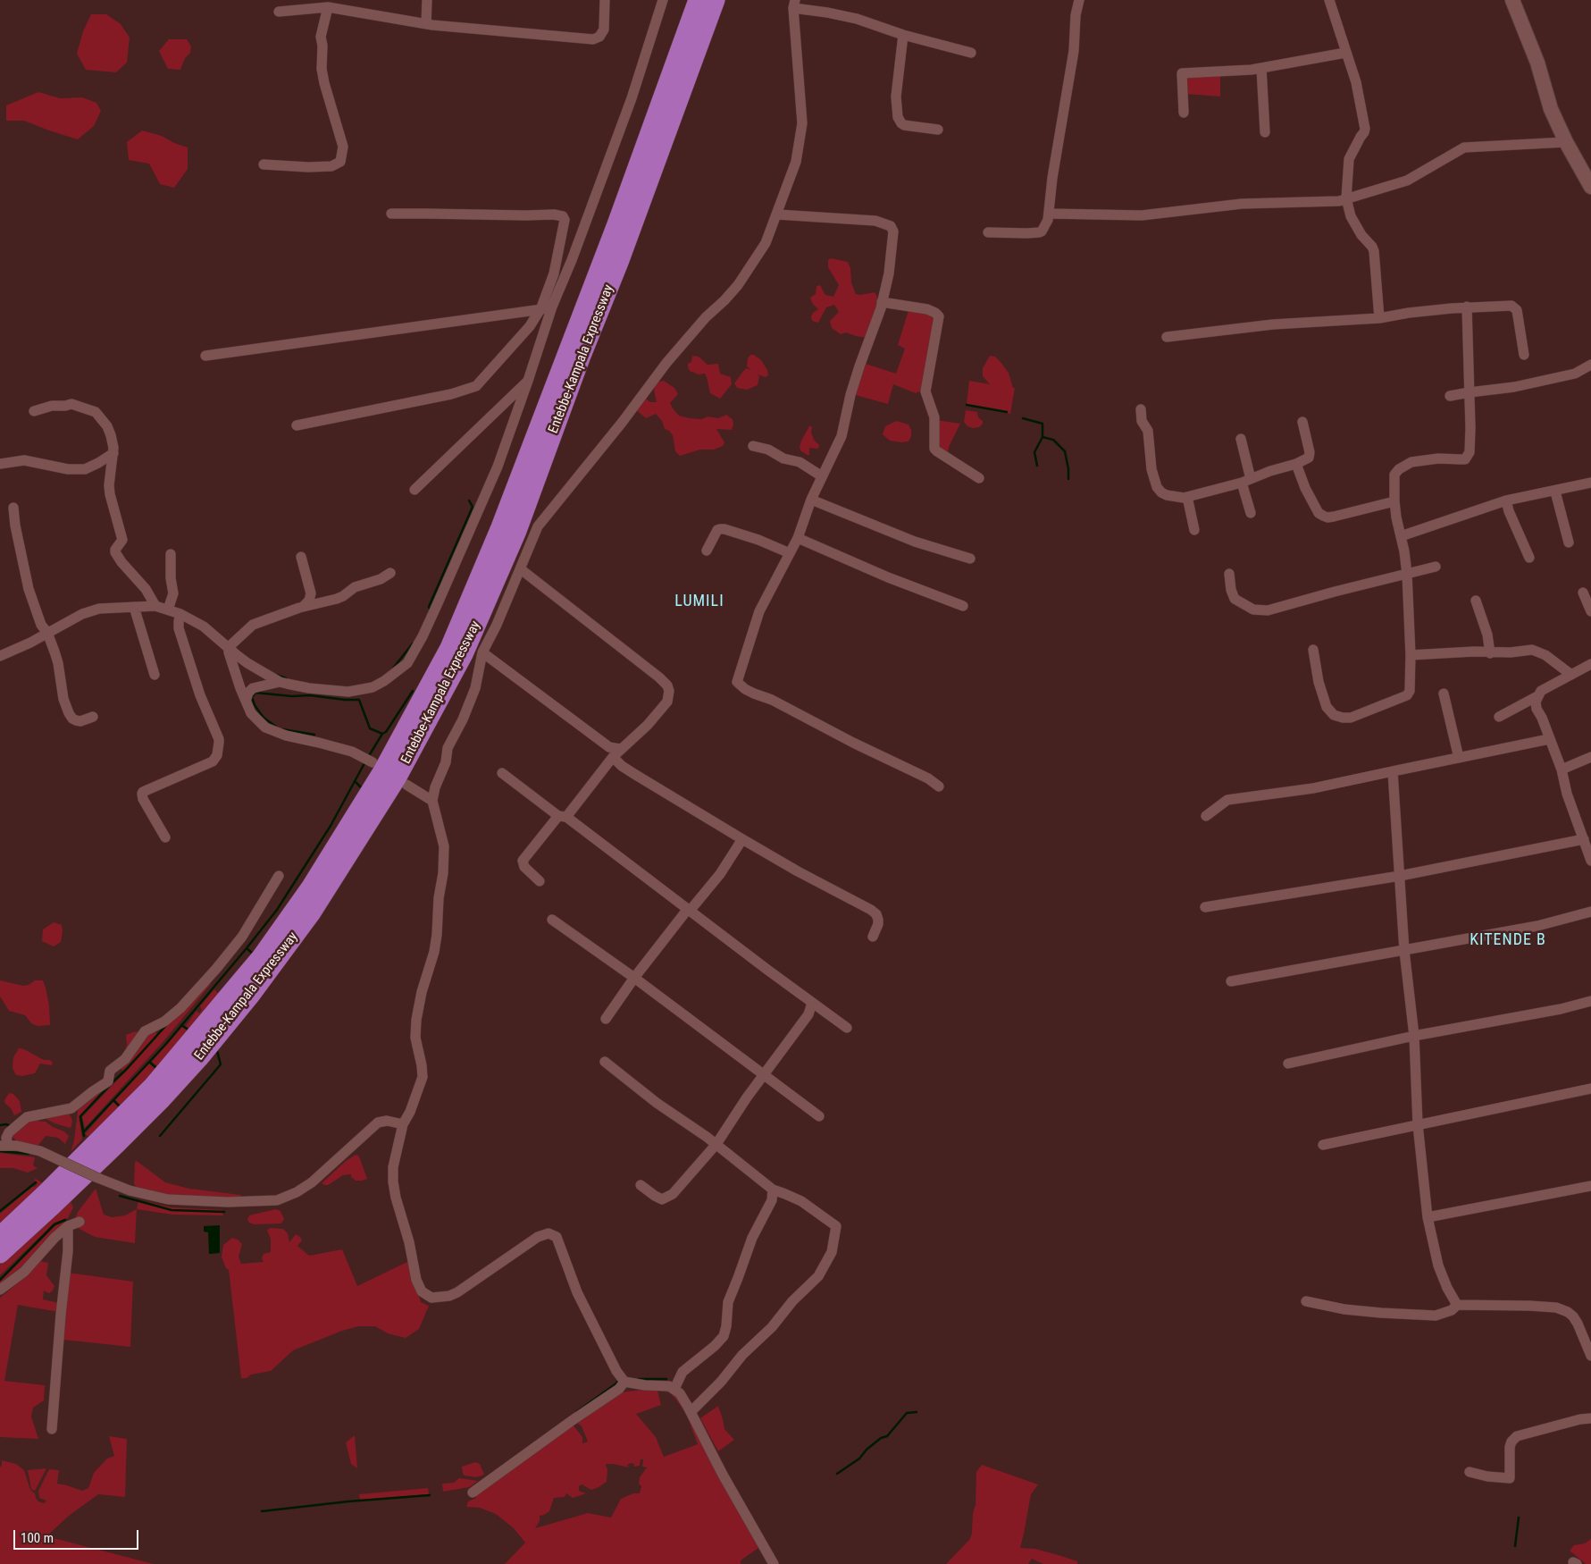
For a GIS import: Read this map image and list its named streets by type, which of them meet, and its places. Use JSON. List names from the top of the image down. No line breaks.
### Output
{"streets":{"highway":["Entebbe-Kampala Expressway"]},"districts":["LUMILI","KITENDE B"],"scale_bar":"100 m"}
